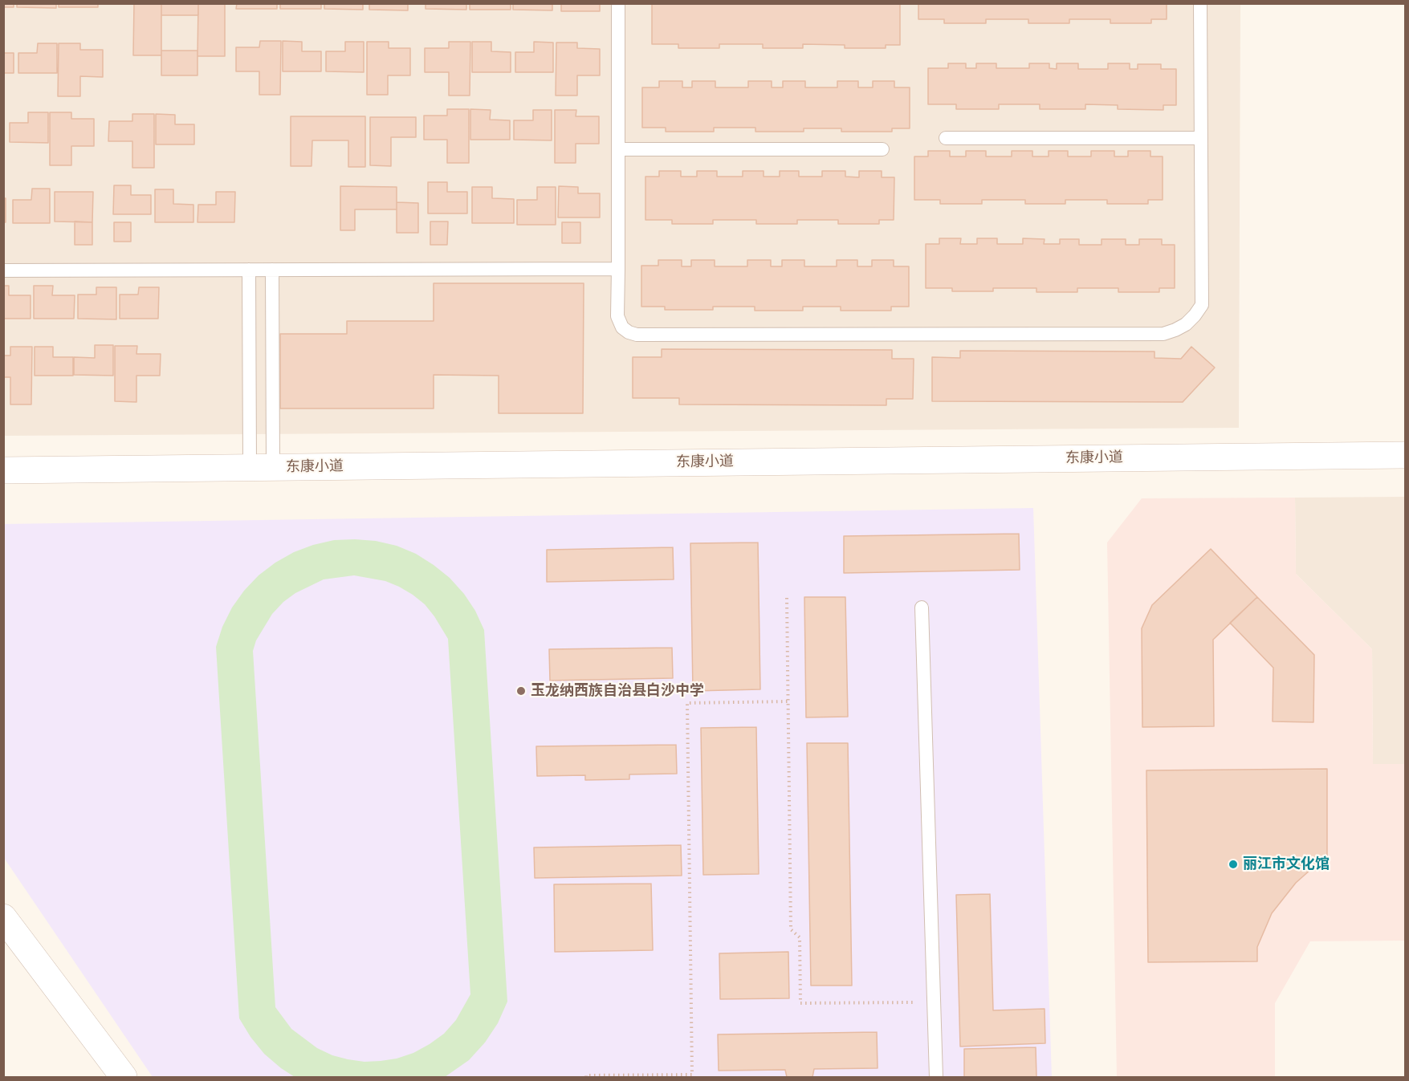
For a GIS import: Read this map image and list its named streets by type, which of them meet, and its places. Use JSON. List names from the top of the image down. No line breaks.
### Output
{"streets":{"street":["东康小道"]},"places":["玉龙纳西族自治县白沙中学","丽江市文化馆"]}
